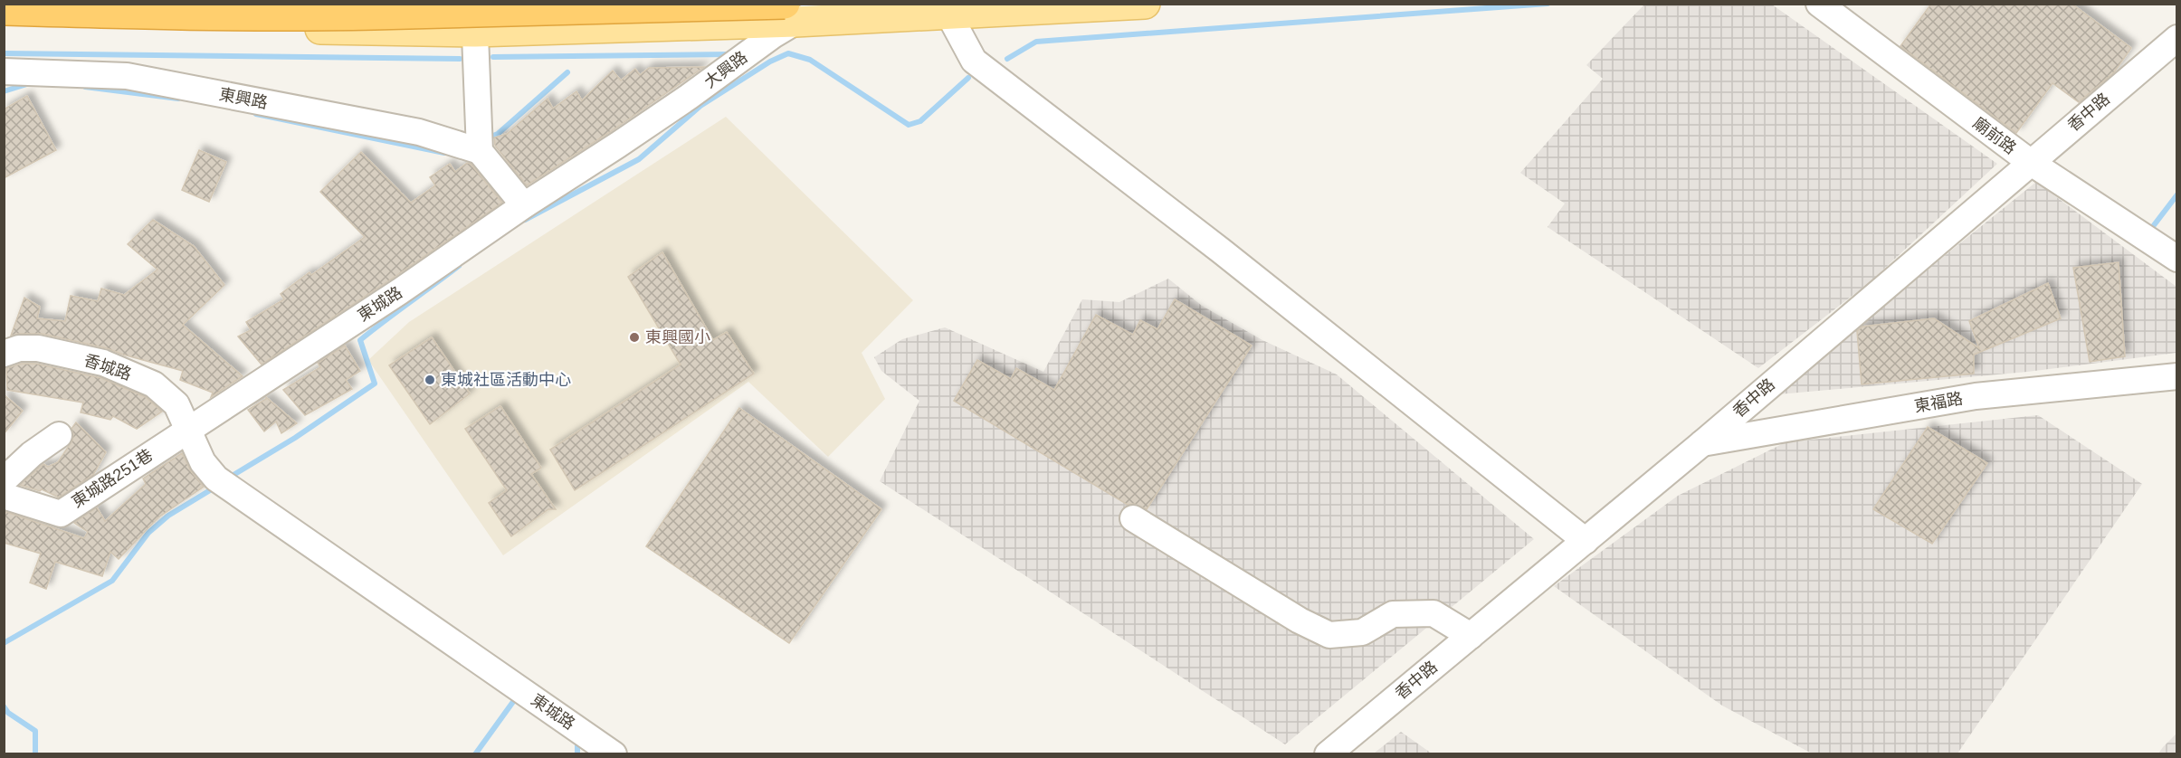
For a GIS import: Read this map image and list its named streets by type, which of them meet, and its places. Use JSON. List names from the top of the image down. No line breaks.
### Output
{"streets":{"street":["大興路","東興路","香中路","廟前路","東城路","香城路","東福路","東城路251巷"]},"crossings":[["大興路","東城路"],["香中路","廟前路"],["香中路","東福路"],["東城路","香城路"],["東城路","東城路251巷"],["香城路","東城路251巷"]],"places":["東興國小","東城社區活動中心"]}
